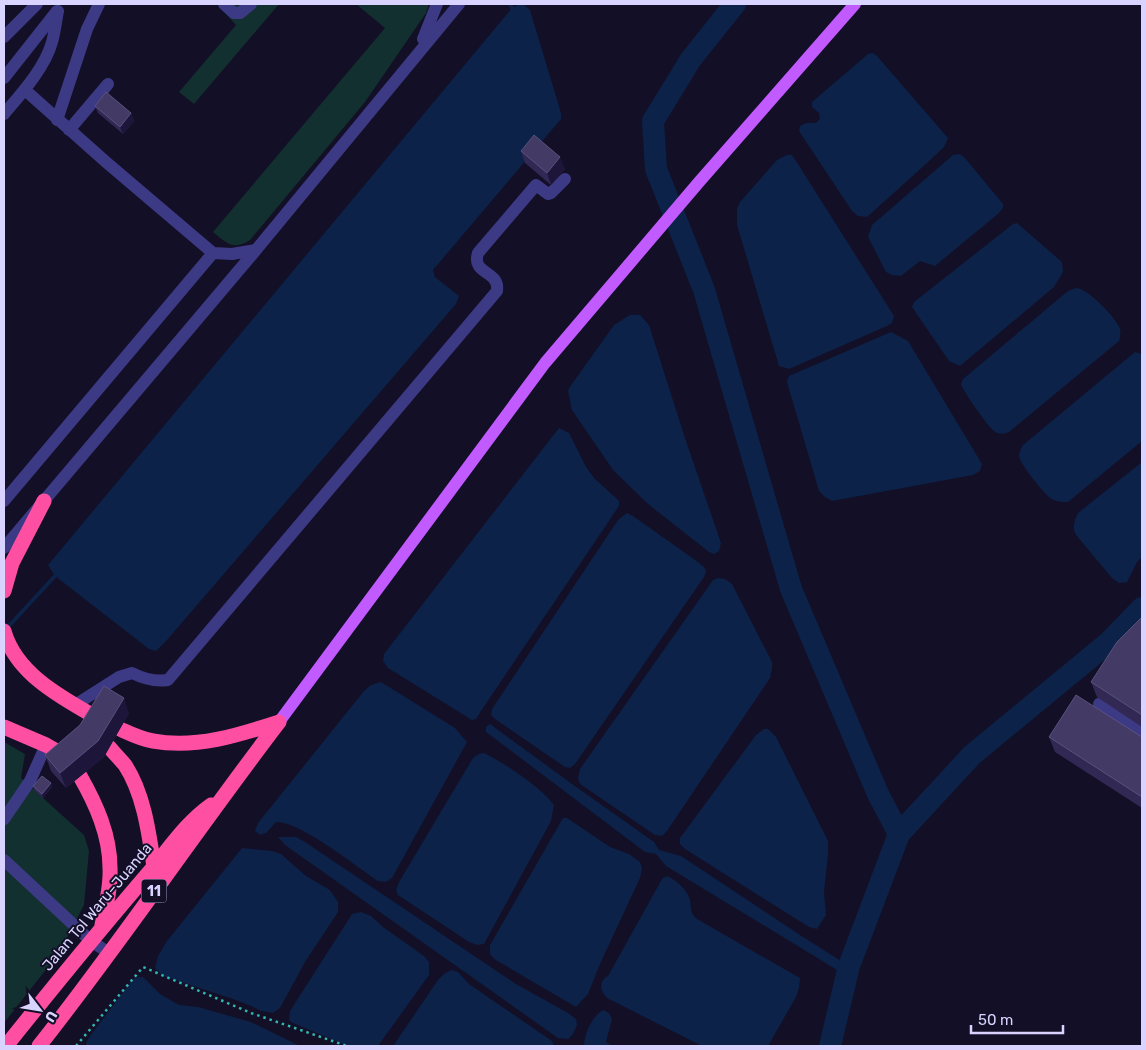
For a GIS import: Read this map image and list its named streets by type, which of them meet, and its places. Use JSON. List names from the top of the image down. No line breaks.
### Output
{"streets":{"highway":["11","Jalan Tol Waru–Juanda"]},"scale_bar":"50 m","north":"bottom right"}
